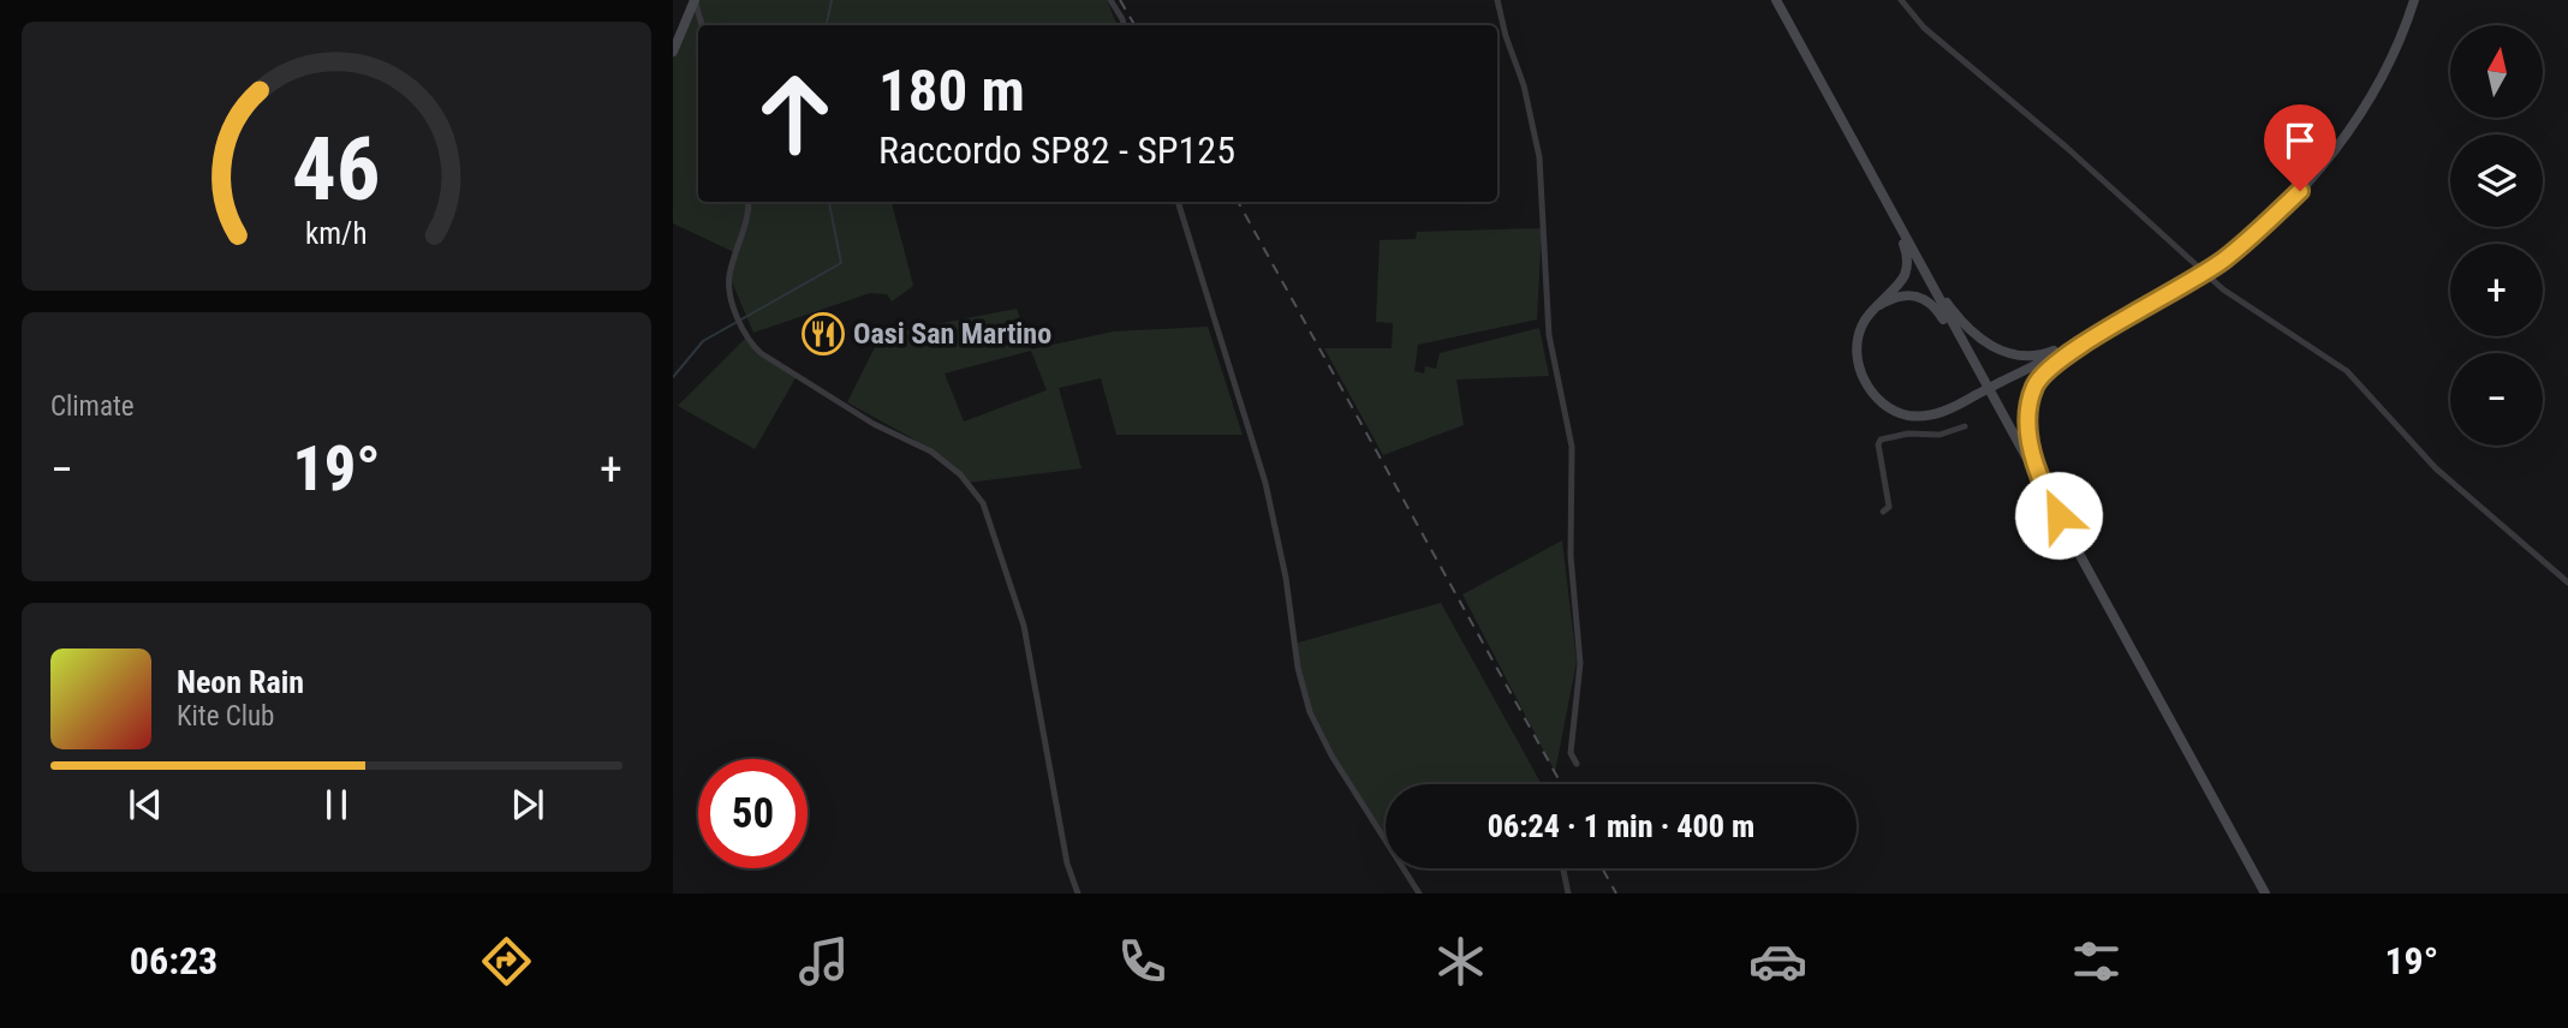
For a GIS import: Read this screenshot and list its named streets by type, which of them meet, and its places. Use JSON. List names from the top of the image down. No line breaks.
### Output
{"places":{"restaurant":["Oasi San Martino"]},"north":"top","page":{"map_buttons":["+","−"],"turn":["180 m","Raccordo SP82 - SP125"],"tile":"Climate","heat":["−","19°","+"],"song":["Neon Rain","Kite Club"],"limit":"50","trip":"06:24 · 1 min · 400 m","tabs":["06:23","19°"],"gauge":["46","km/h"]}}
